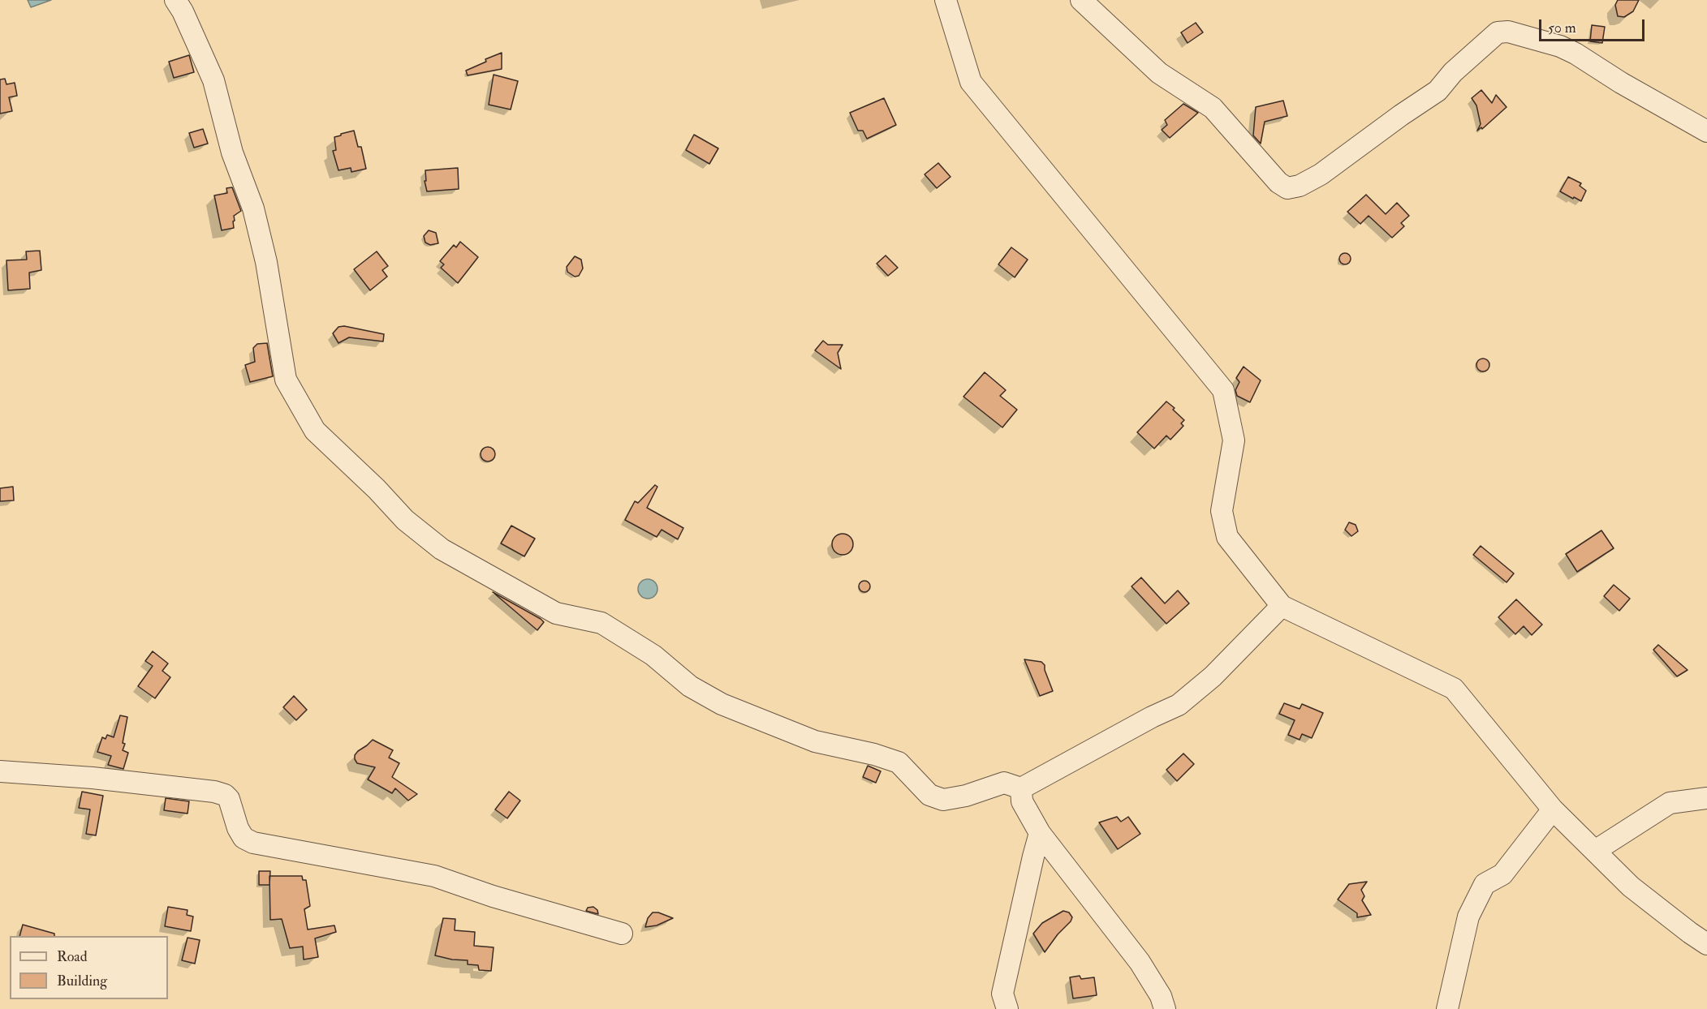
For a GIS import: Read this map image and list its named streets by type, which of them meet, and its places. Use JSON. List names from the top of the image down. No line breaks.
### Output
{"legend":["Road","Building"],"scale_bar":"50 m"}
